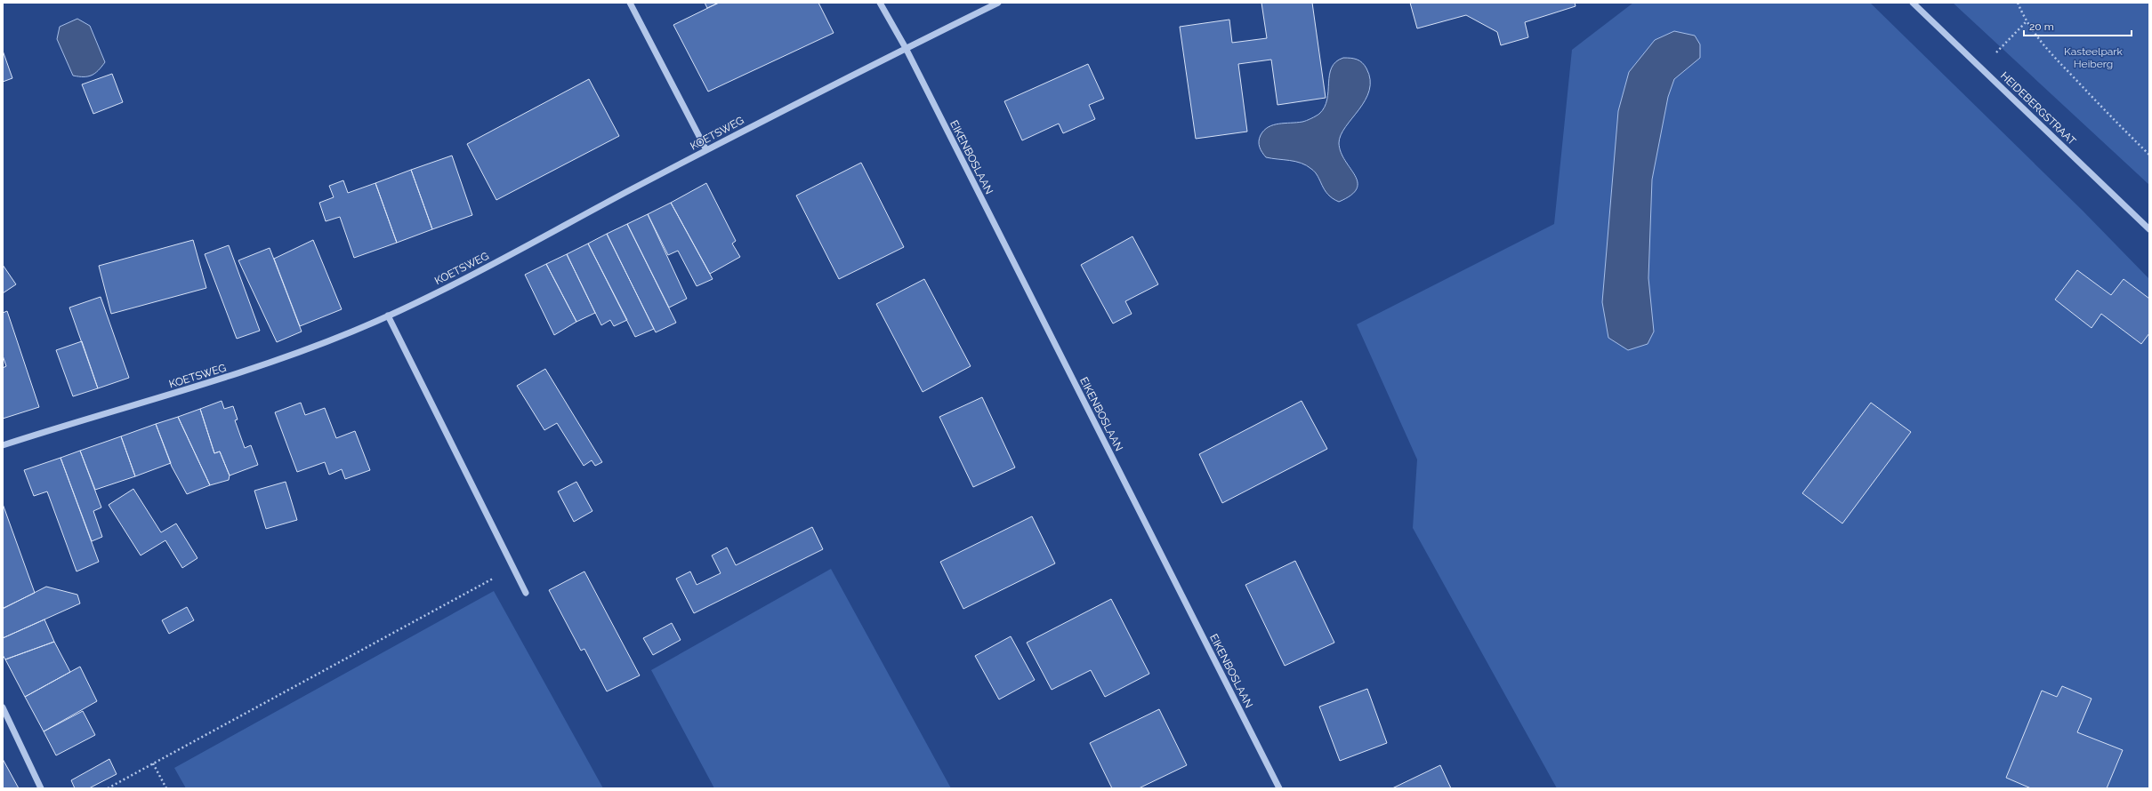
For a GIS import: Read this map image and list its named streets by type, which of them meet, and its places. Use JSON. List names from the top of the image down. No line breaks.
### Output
{"streets":{"street":["HEIDEBERGSTRAAT","KOETSWEG","EIKENBOSLAAN"]},"crossings":[["KOETSWEG","EIKENBOSLAAN"]],"parks":["Kasteelpark Heiberg"],"scale_bar":"20 m"}
